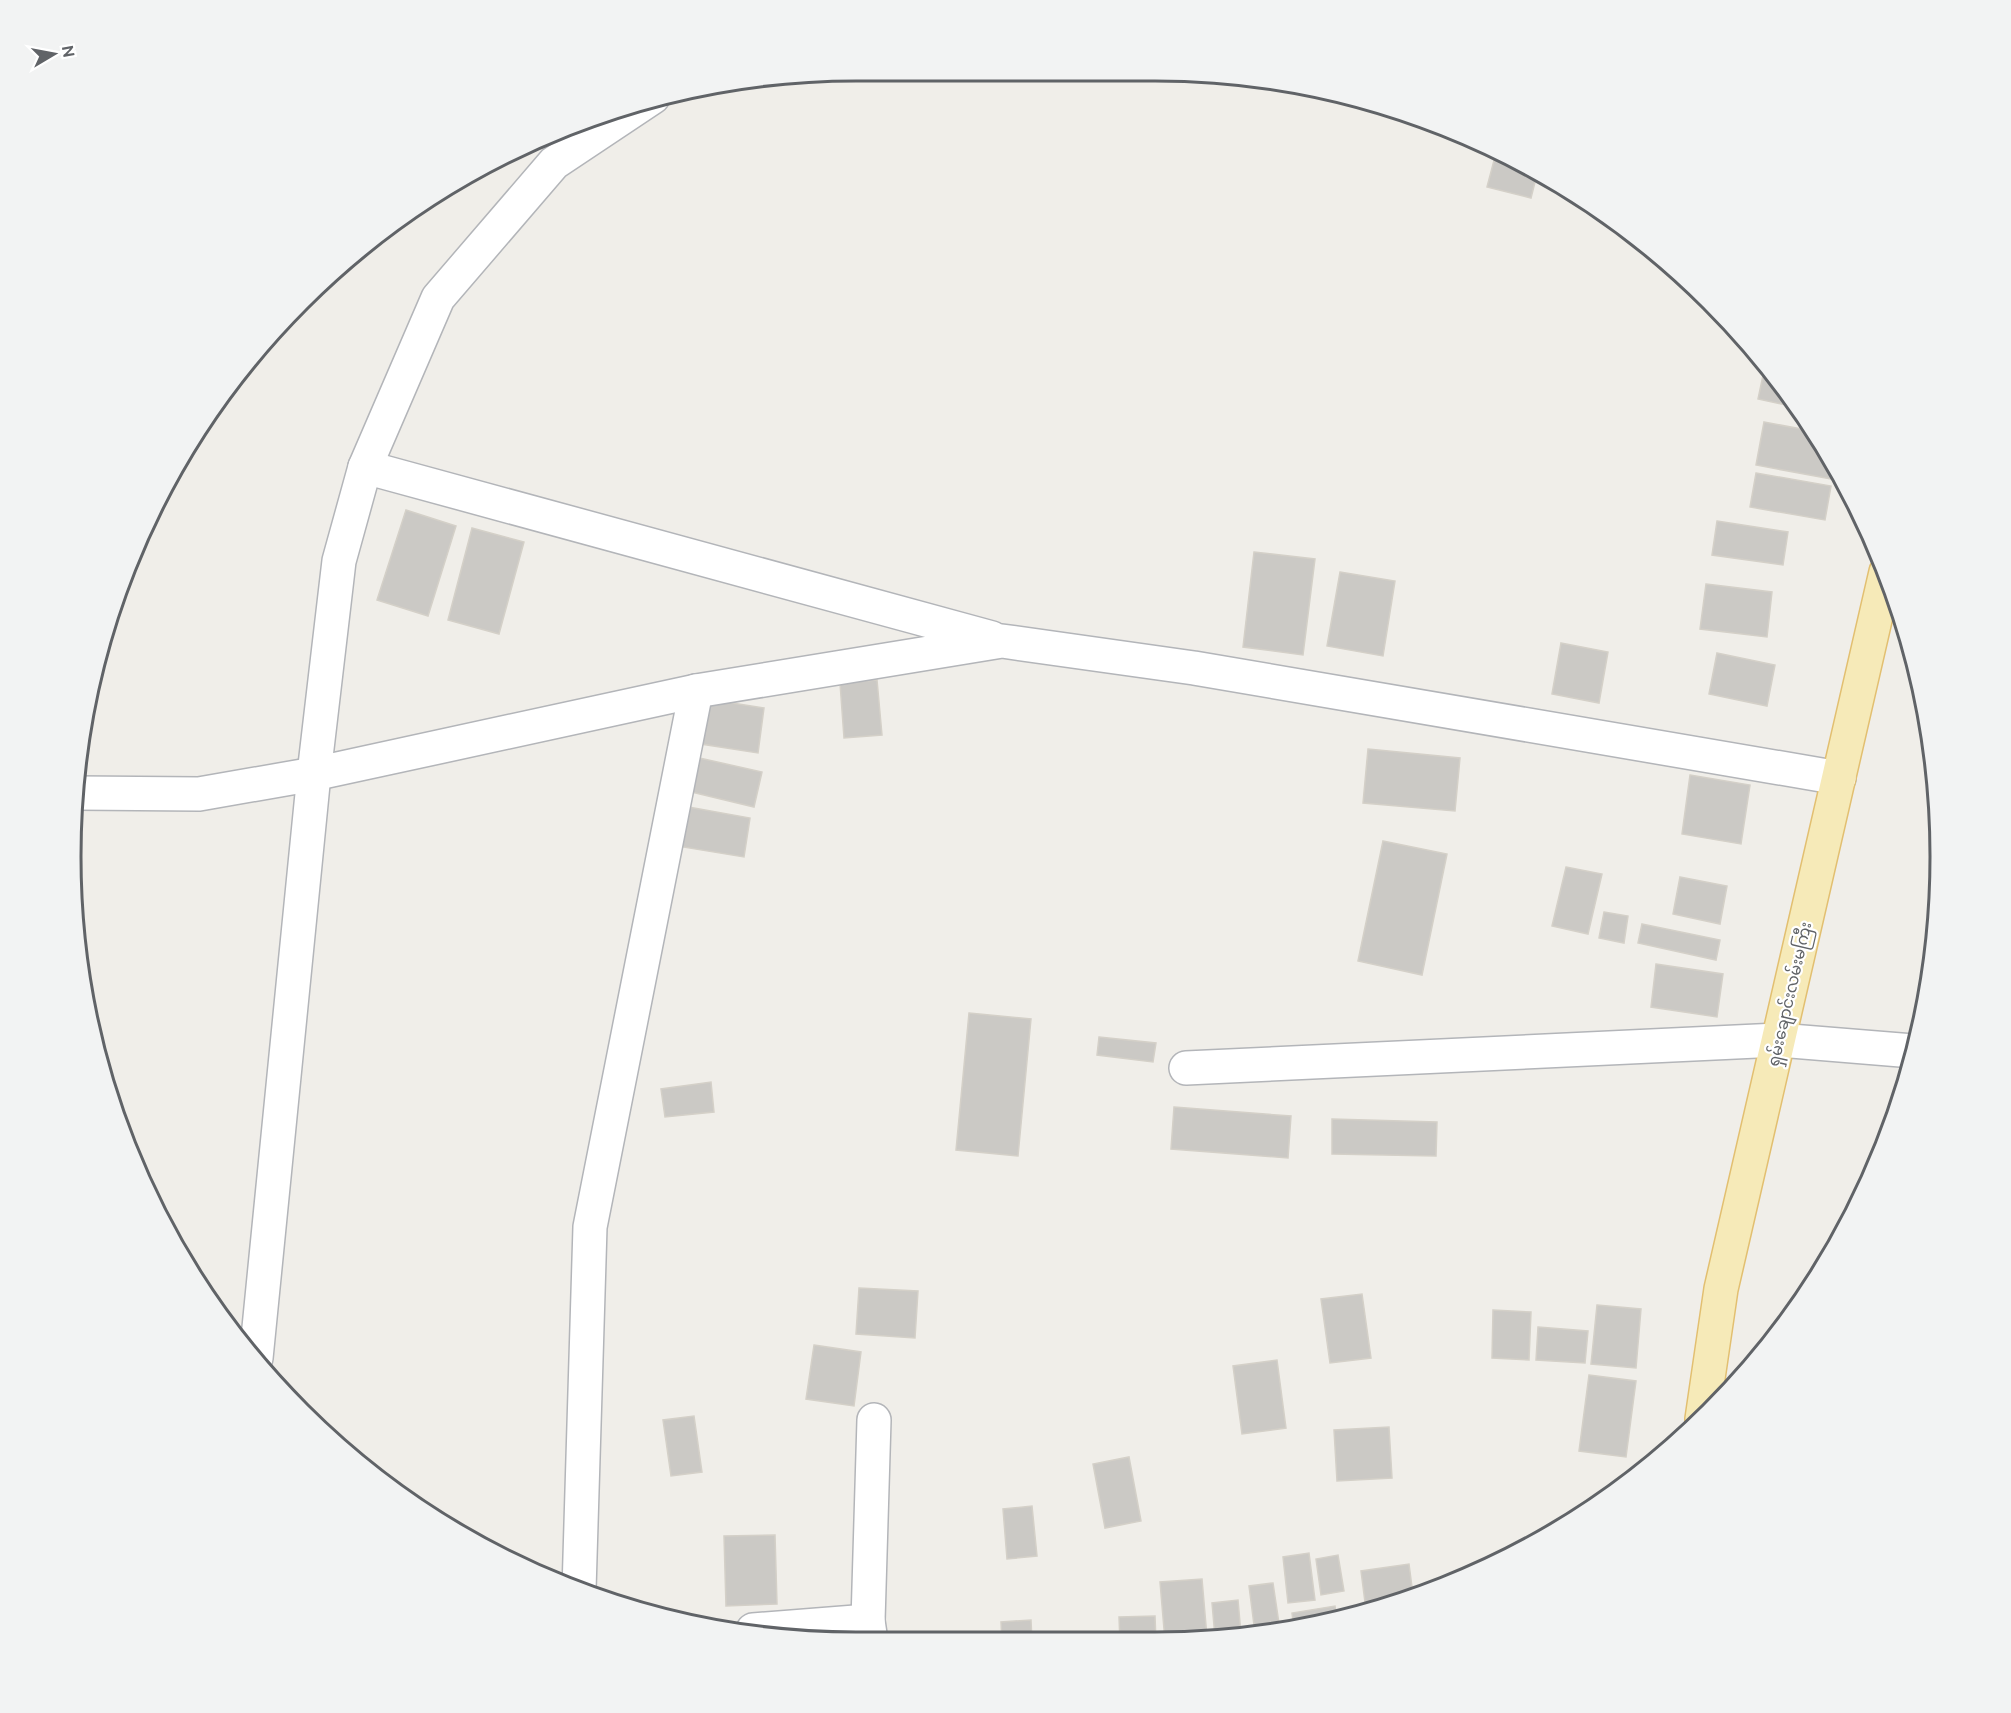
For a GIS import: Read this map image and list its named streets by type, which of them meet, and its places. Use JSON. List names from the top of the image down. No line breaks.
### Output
{"streets":{"main road":["ရှမ်းချောင်းလမ်းမကြီး"]},"north":"right"}
